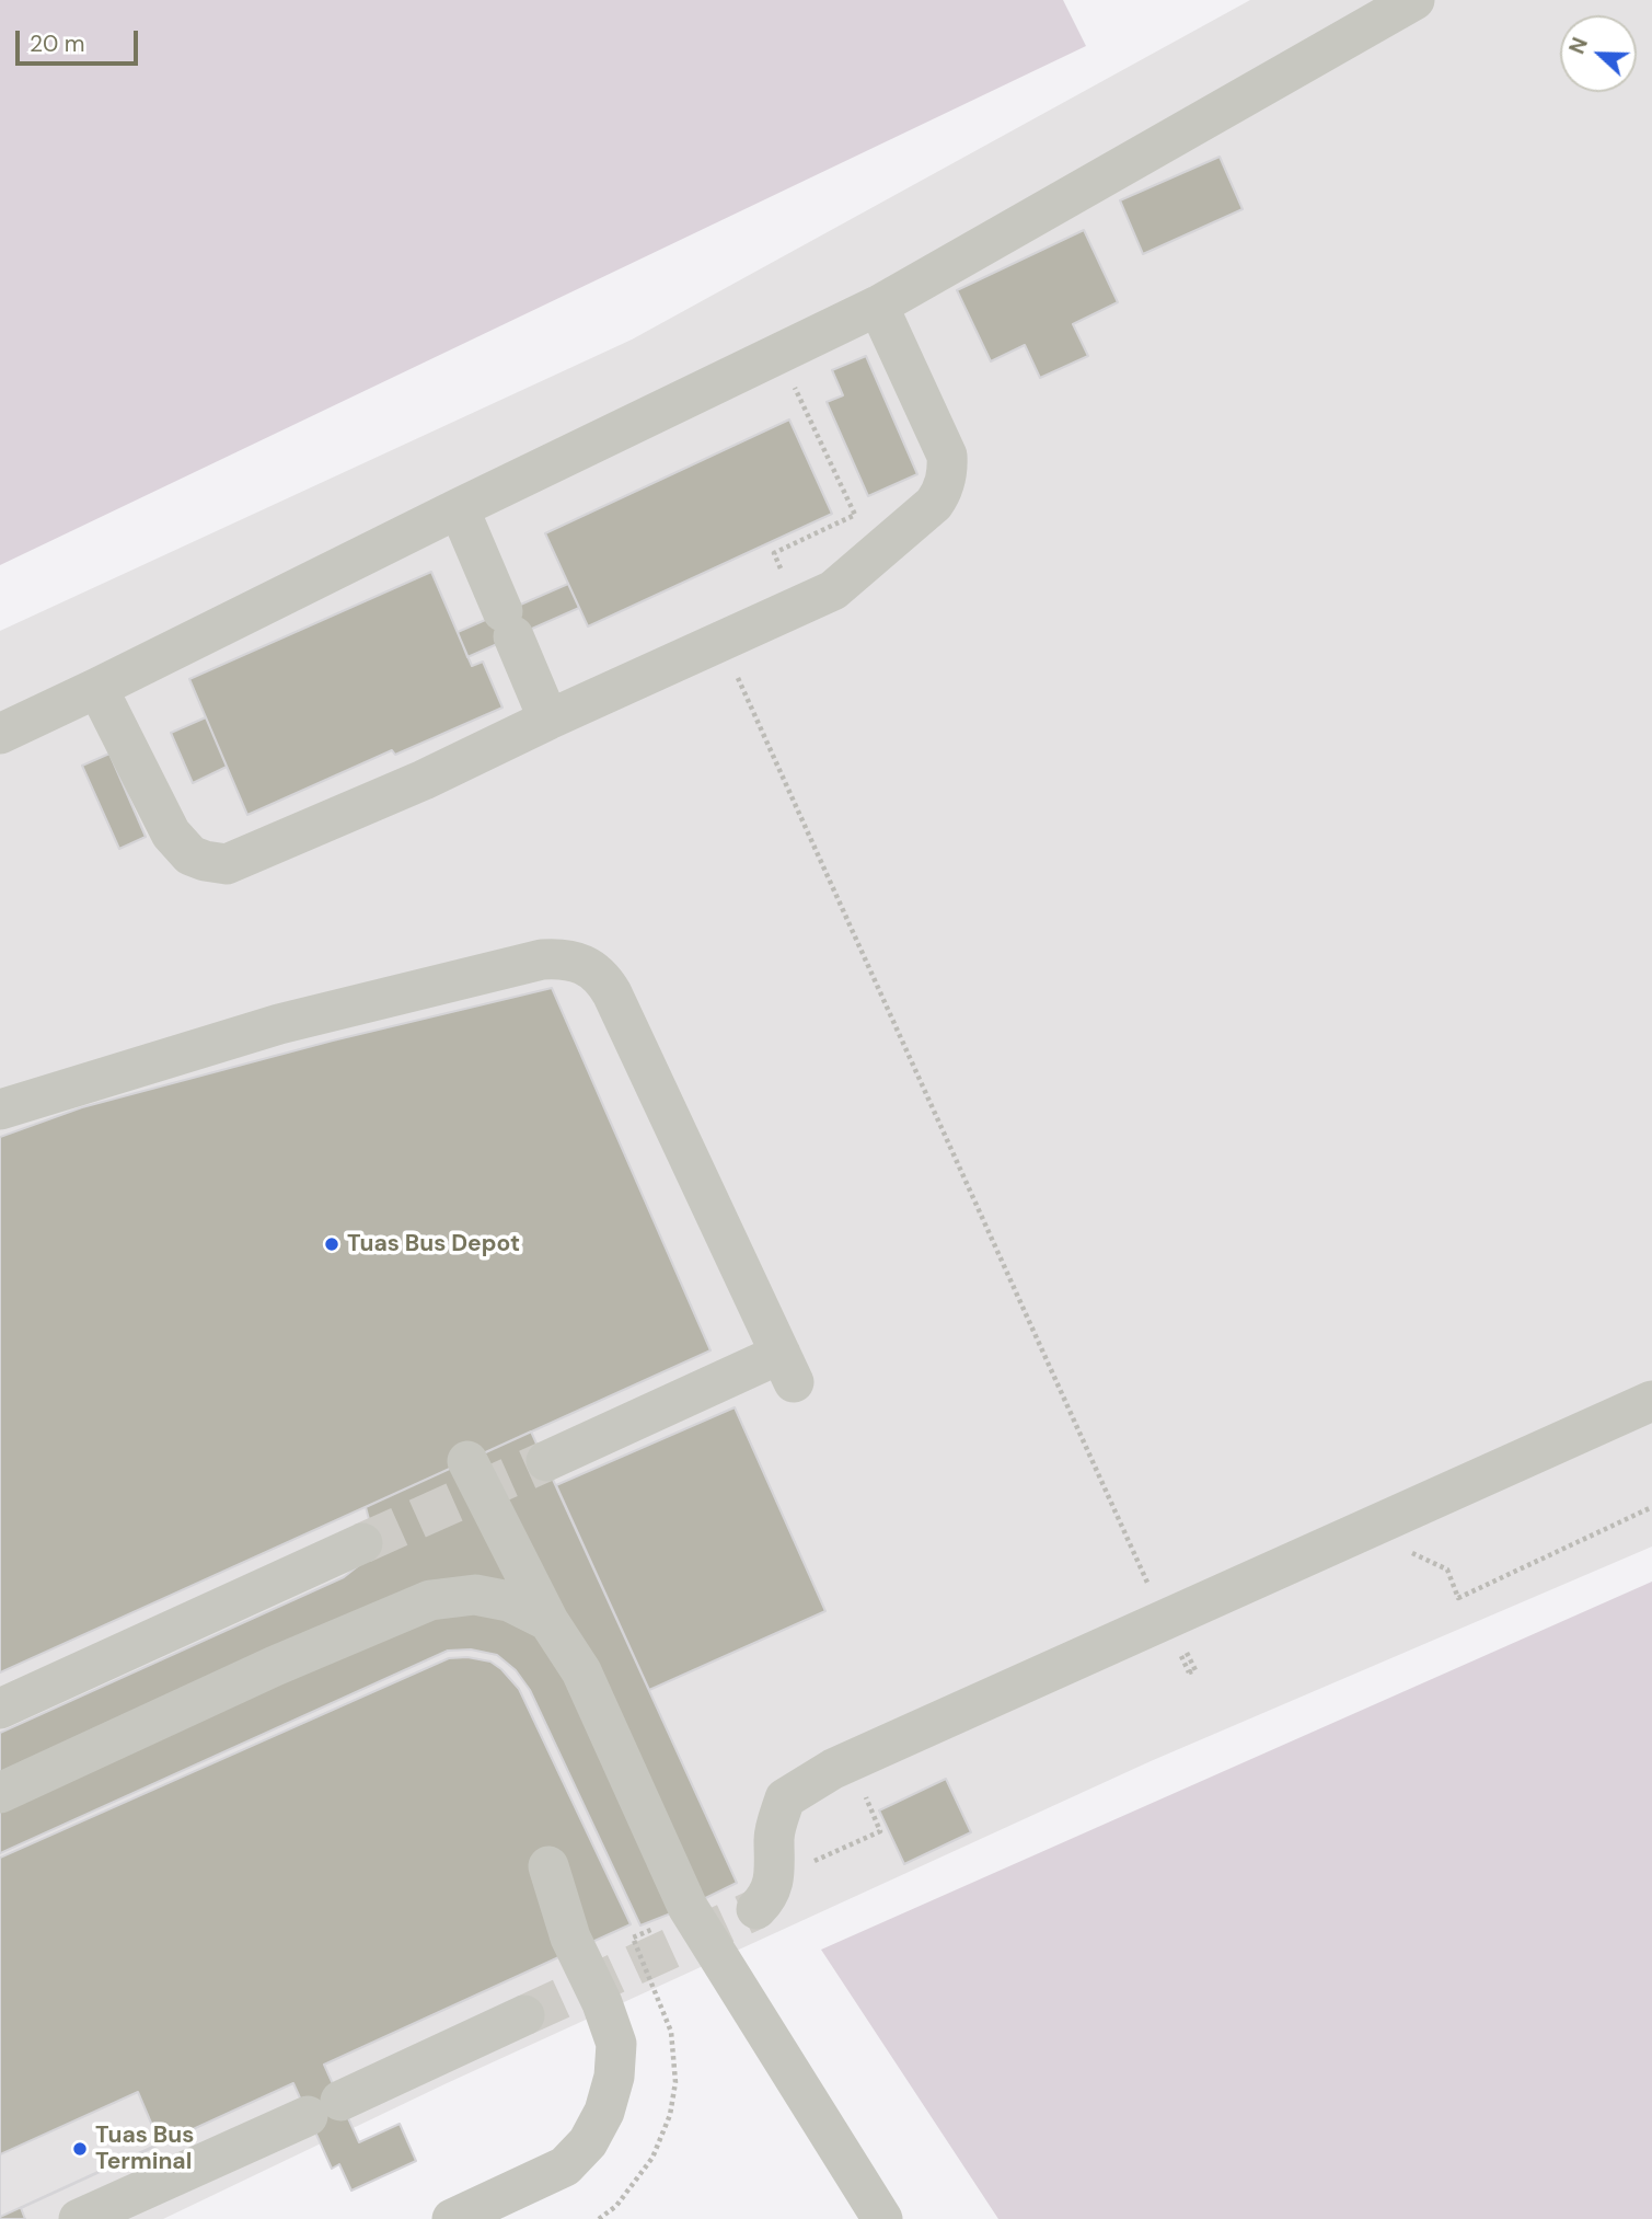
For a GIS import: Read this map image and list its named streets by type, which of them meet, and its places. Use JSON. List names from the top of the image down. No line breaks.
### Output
{"places":["Tuas Bus Depot","Tuas Bus Terminal"],"scale_bar":"20 m","north":"left"}
